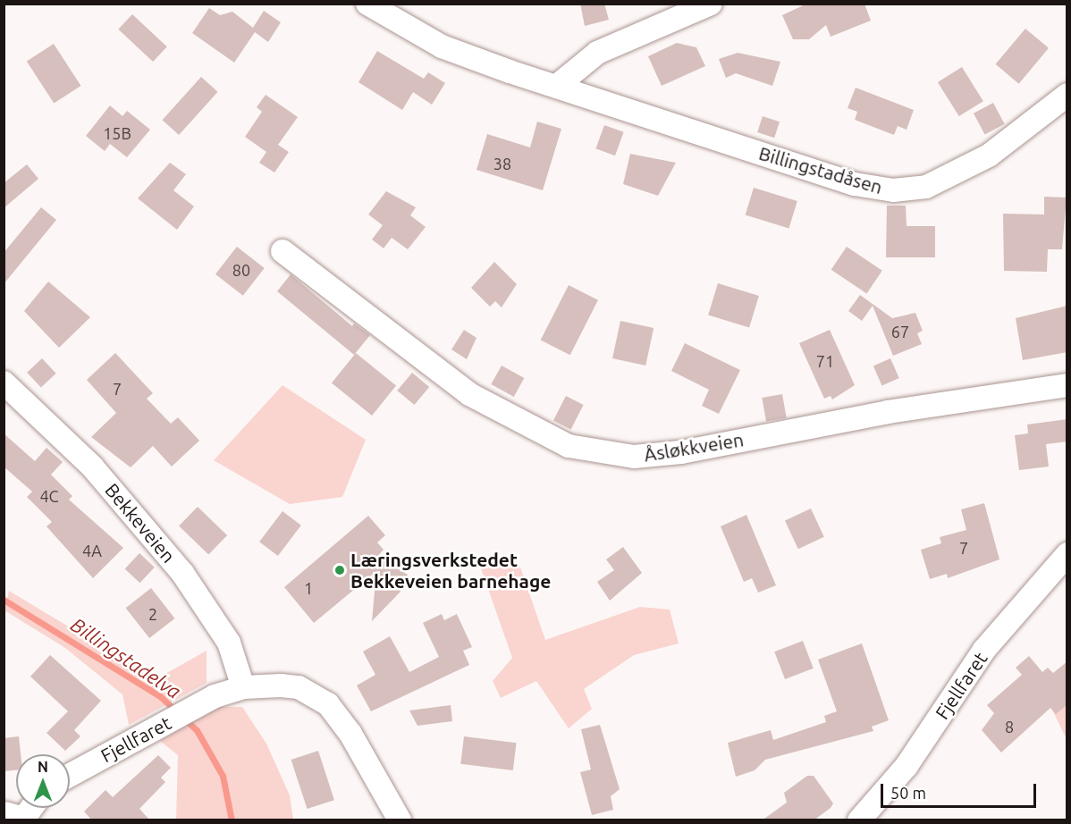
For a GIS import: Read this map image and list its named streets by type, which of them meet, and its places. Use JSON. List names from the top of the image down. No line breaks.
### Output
{"streets":{"street":["Billingstadåsen","Åsløkkveien","Bekkeveien","Fjellfaret"]},"crossings":[["Bekkeveien","Fjellfaret"]],"water":["Billingstadelva"],"places":["Læringsverkstedet Bekkeveien barnehage"],"house_numbers":["15B","38","80","67","71","7","4C","7","4A","1","2","8"],"scale_bar":"50 m","north":"top"}
